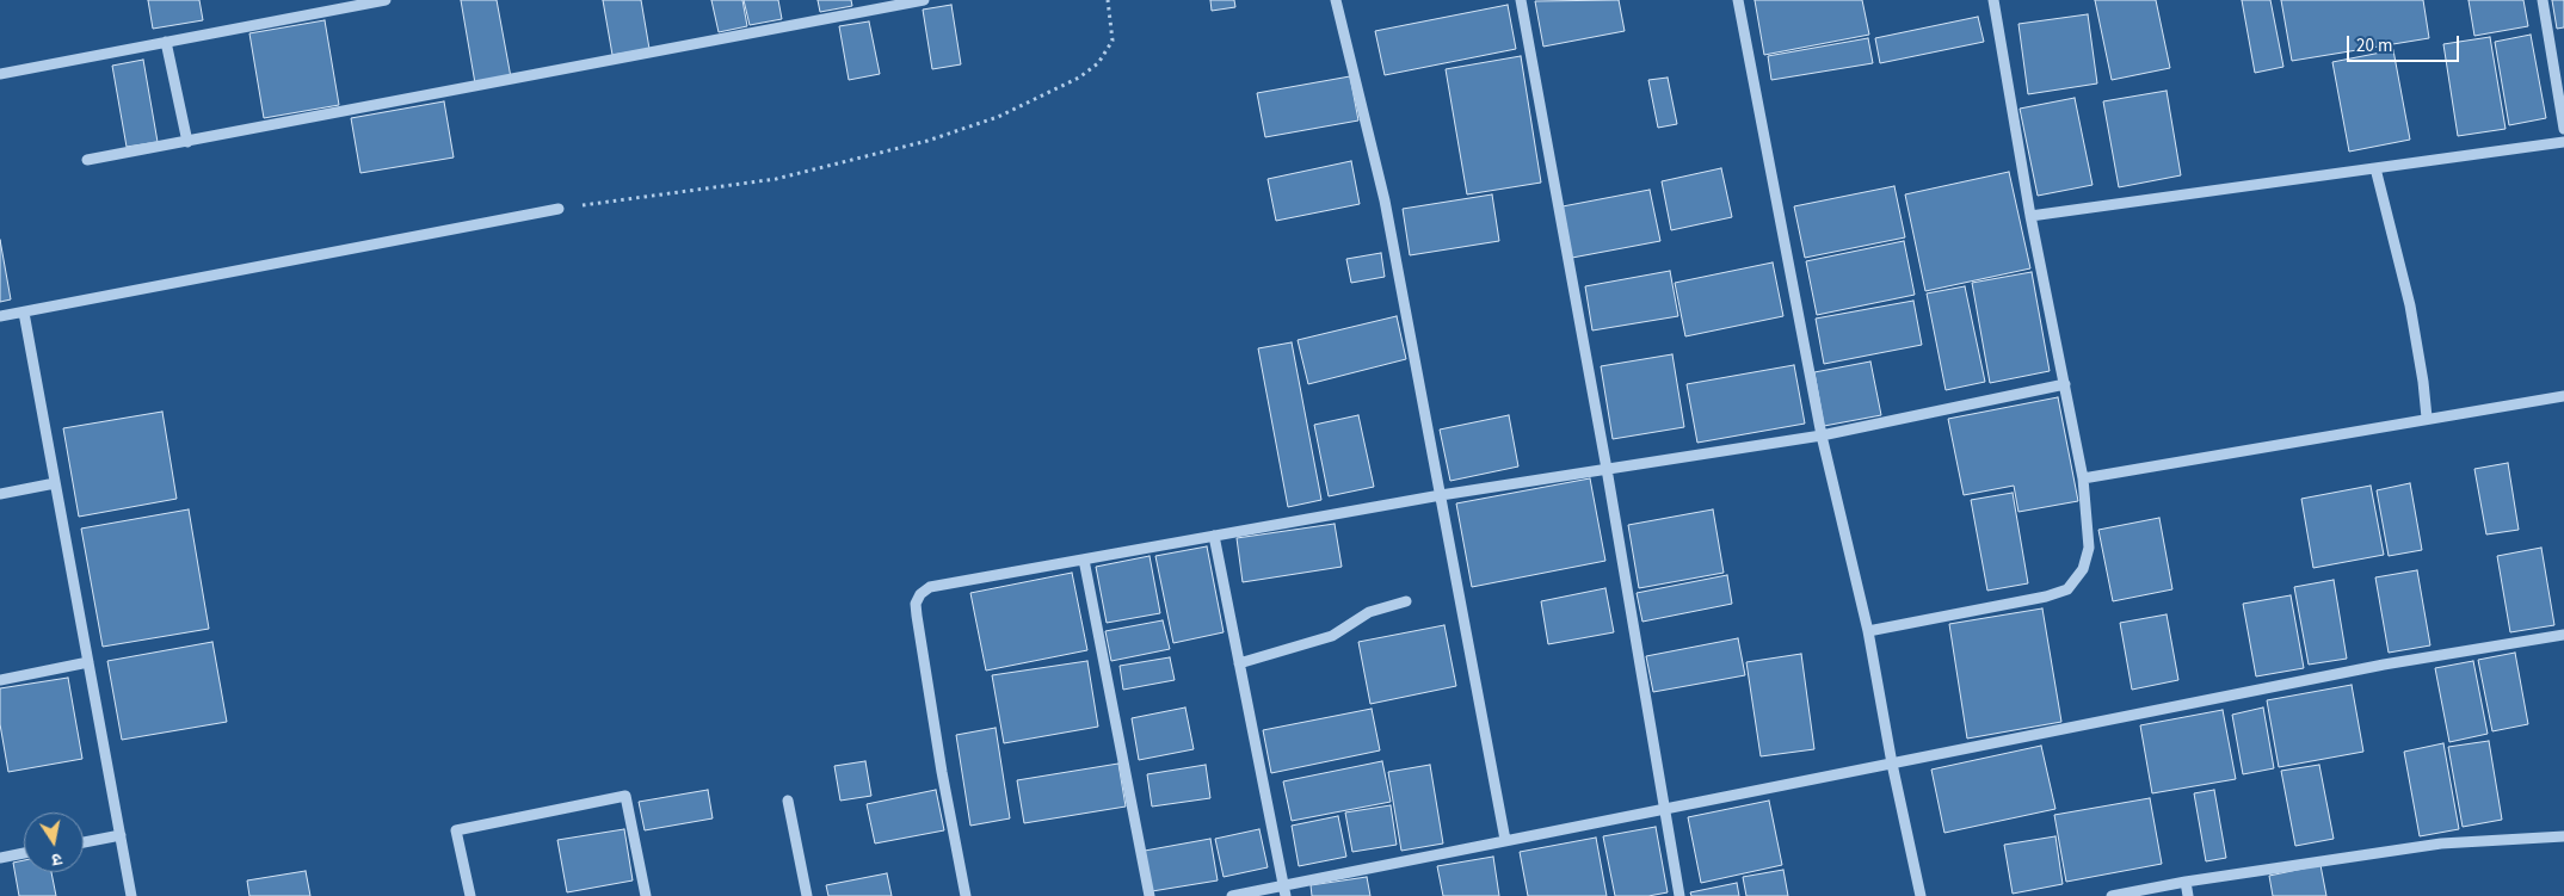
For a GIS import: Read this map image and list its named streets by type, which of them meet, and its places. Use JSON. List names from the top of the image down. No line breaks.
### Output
{"scale_bar":"20 m","north":"bottom"}
